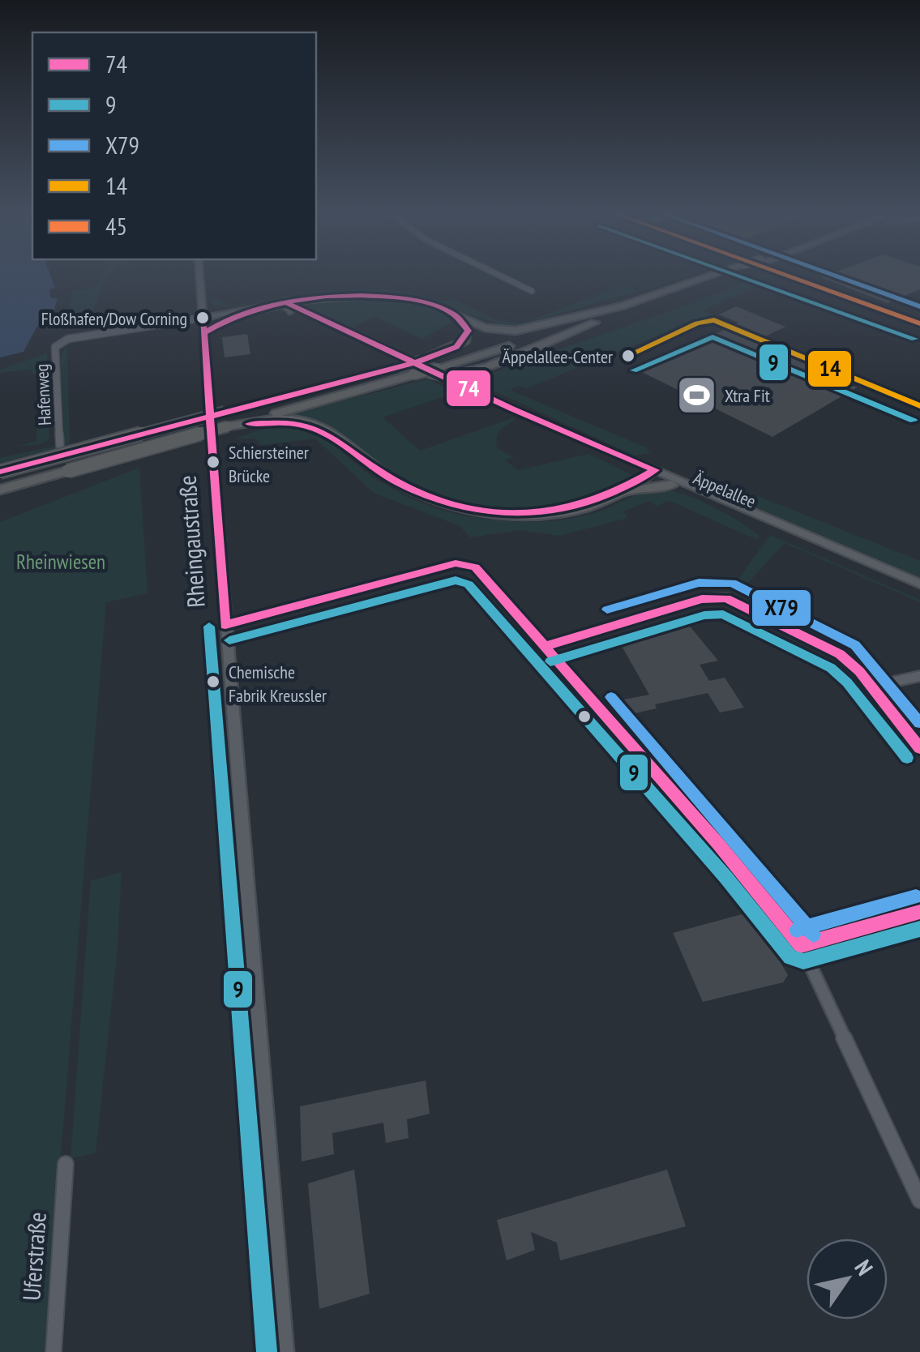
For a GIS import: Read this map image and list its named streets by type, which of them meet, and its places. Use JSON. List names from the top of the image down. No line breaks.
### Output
{"streets":{"main road":["Äppelallee","Rheingaustraße"],"street":["Hafenweg","Uferstraße"]},"crossings":[["Hafenweg","Rheingaustraße"]],"parks":["Rheinwiesen"],"places":{"other":["Floßhafen/Dow Corning","Äppelallee-Center","Schiersteiner Brücke","Chemische Fabrik Kreussler"],"sports":["Xtra Fit"]},"lines":["transit line 9","transit line X79","transit line 45","transit line 74","transit line 14"],"legend":["74","9","X79","14","45"],"north":"top right"}
